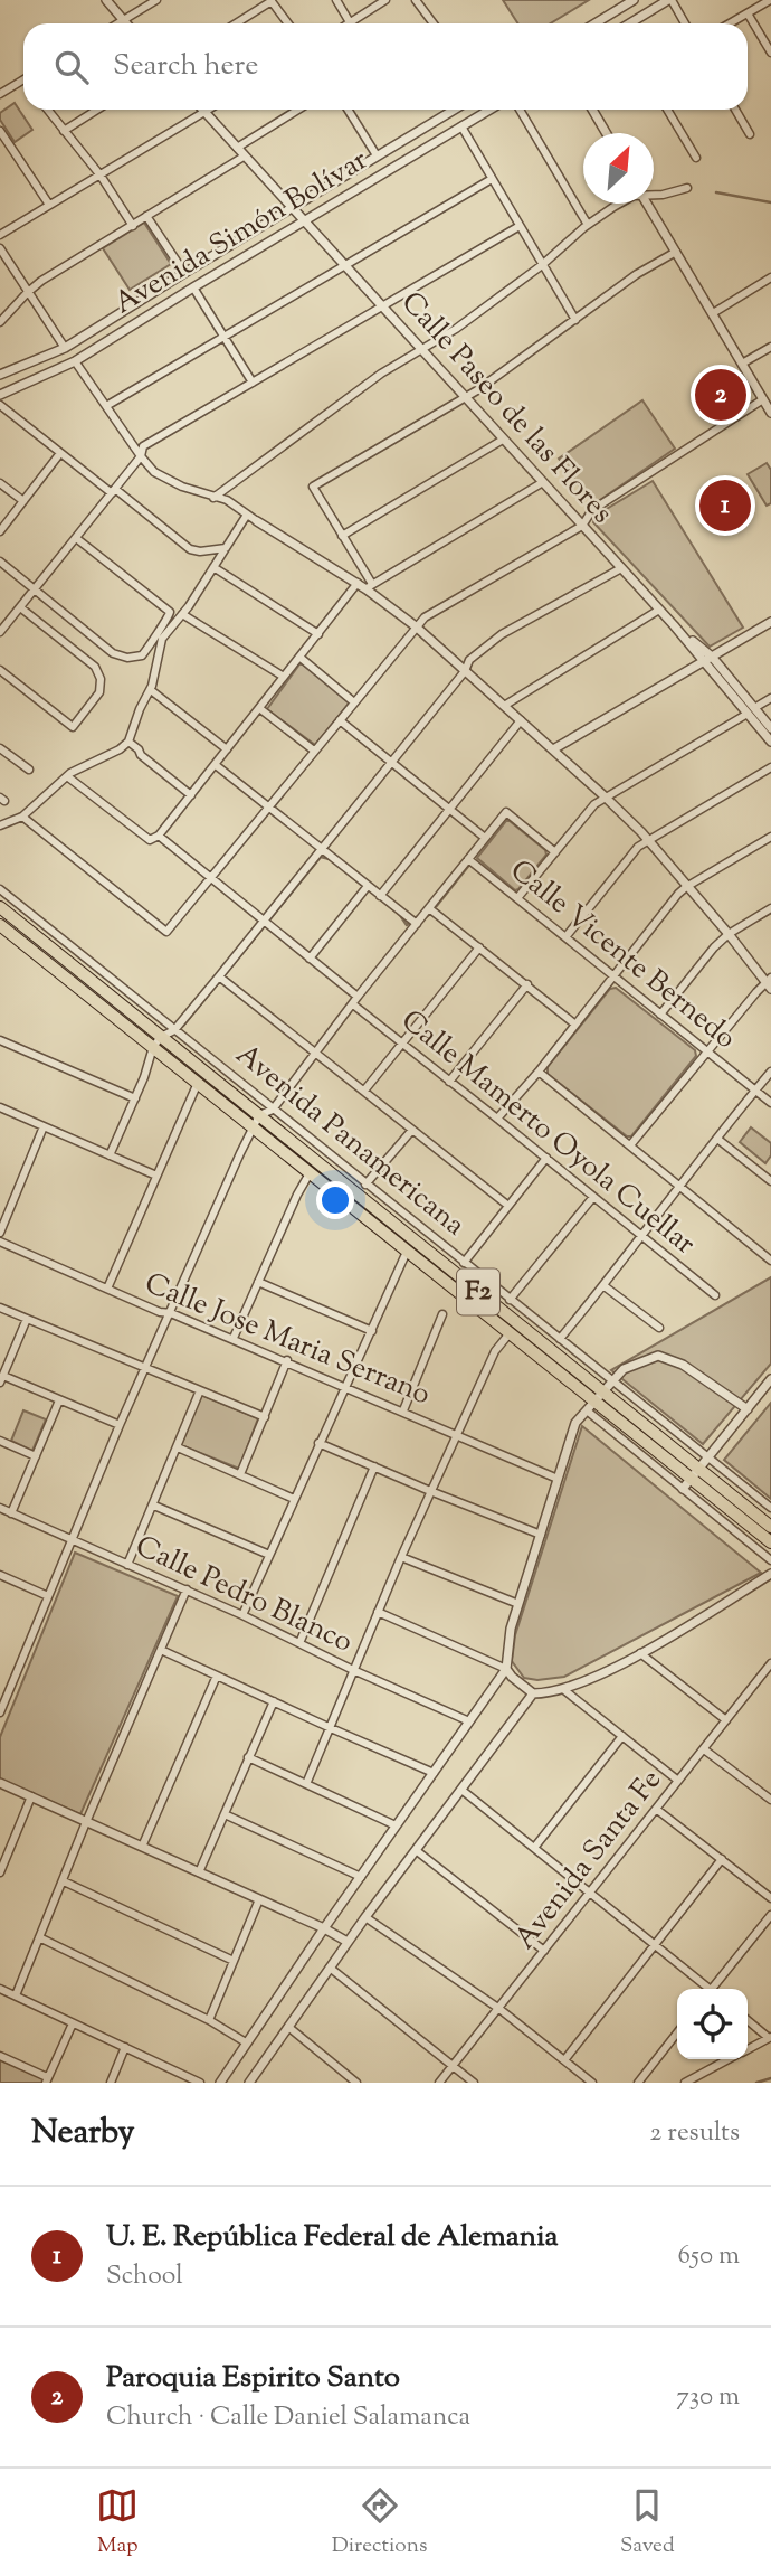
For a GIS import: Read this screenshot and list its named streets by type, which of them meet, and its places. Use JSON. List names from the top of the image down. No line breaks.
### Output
{"streets":{"highway":["Avenida Panamericana","F2"],"street":["Avenida Simón Bolívar","Calle Paseo de las Flores","Calle Vicente Bernedo","Calle Mamerto Oyola Cuellar","Calle Jose Maria Serrano","Calle Pedro Blanco","Avenida Santa Fe"]},"crossings":[["Avenida Simón Bolívar","Calle Paseo de las Flores"],["Avenida Panamericana","F2"]],"north":"top right","page":{"search":"Search here","pins":["2","1"],"heading":["Nearby","2 results"],"list":[{"mark":"1","name":"U. E. República Federal de Alemania","note":"School","value":"650 m"},{"mark":"2","name":"Paroquia Espirito Santo","note":"Church · Calle Daniel Salamanca","value":"730 m"}],"nav":["Map","Directions","Saved"]}}
